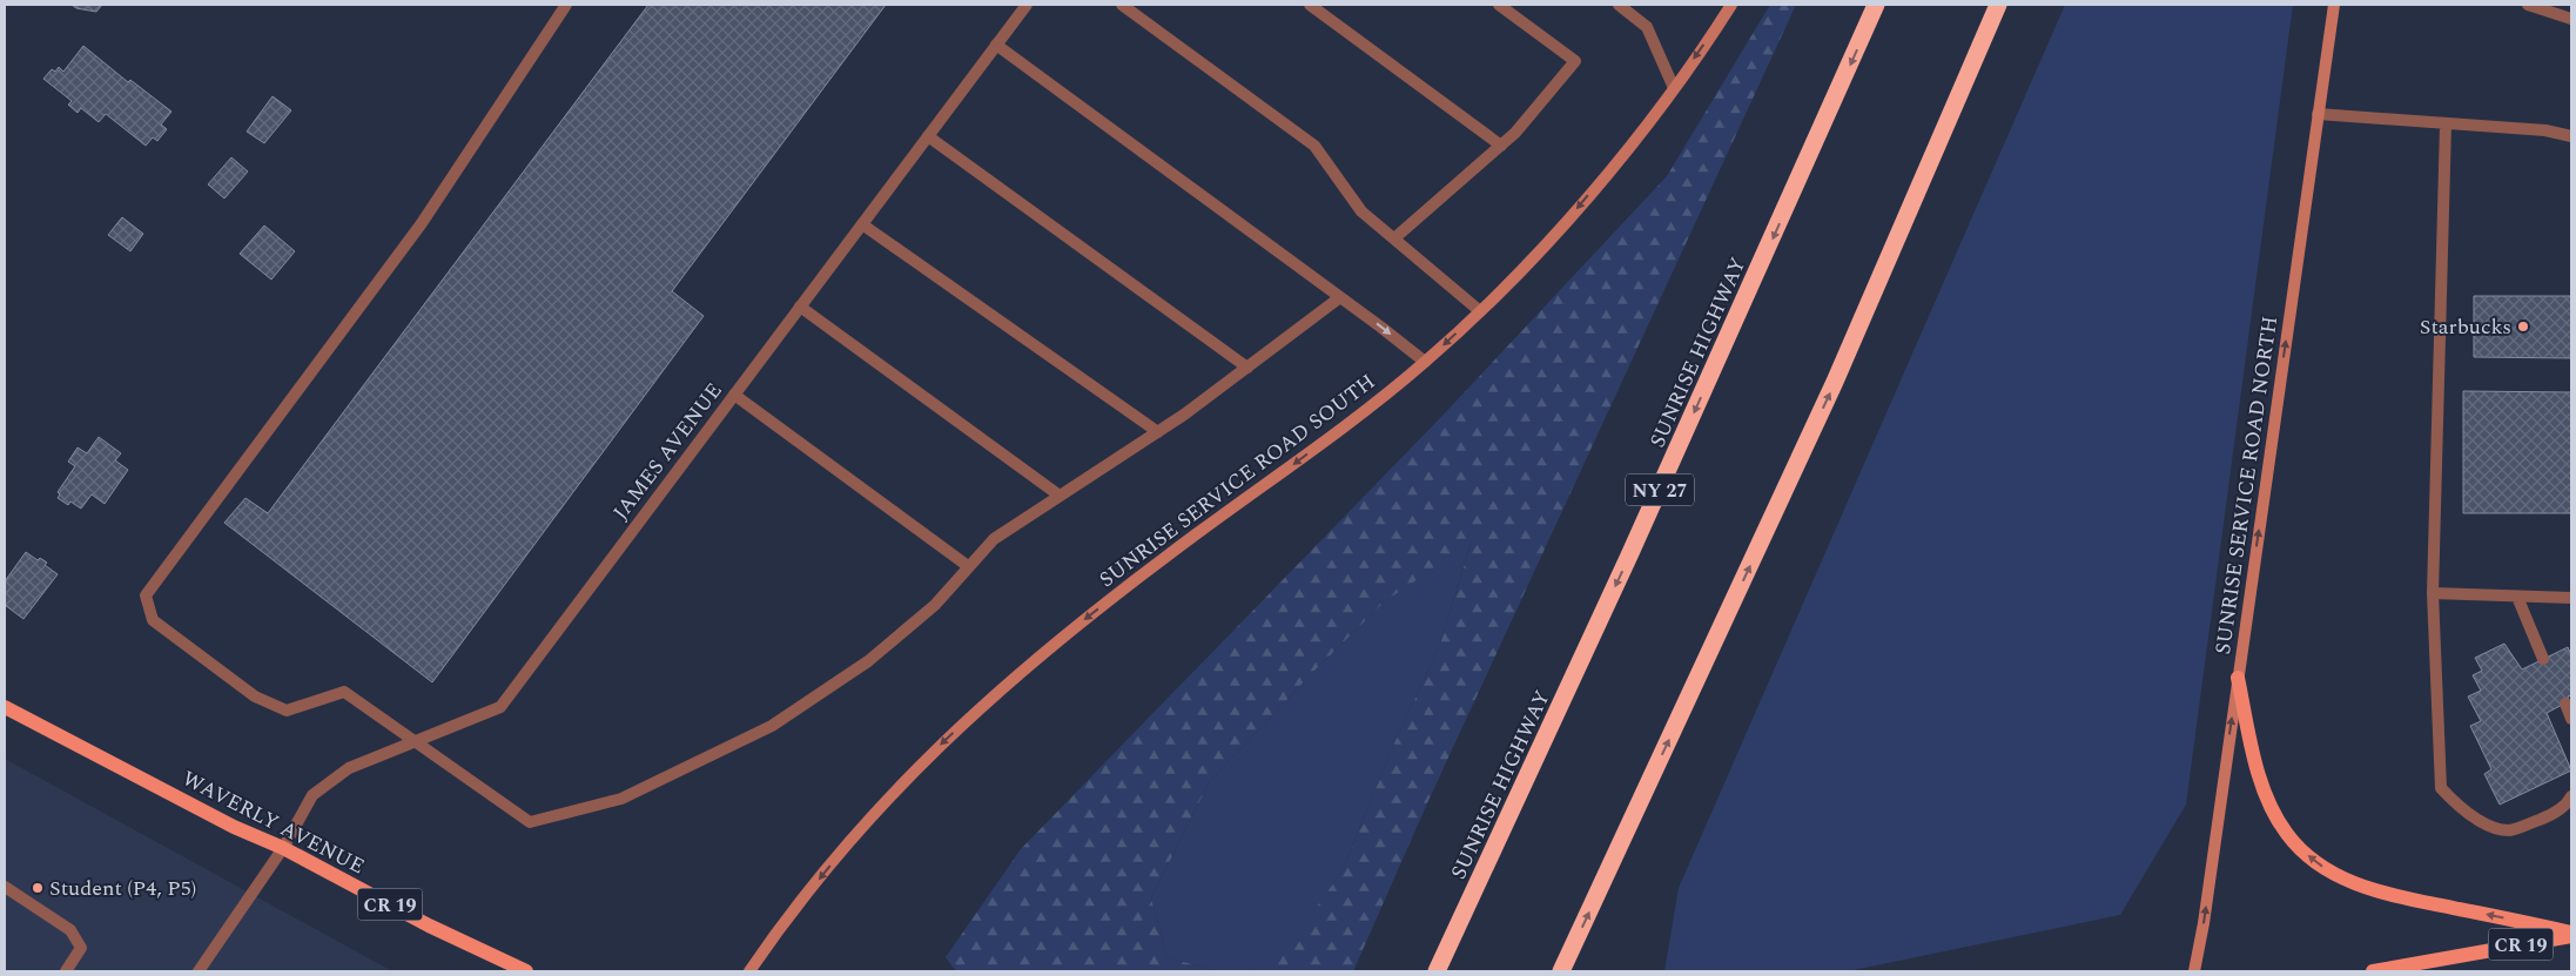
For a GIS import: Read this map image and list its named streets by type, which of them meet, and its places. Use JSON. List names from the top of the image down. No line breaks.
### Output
{"streets":{"highway":["SUNRISE HIGHWAY","NY 27"],"main road":["SUNRISE SERVICE ROAD SOUTH","SUNRISE SERVICE ROAD NORTH","WAVERLY AVENUE","CR 19"],"street":["JAMES AVENUE"]},"crossings":[["JAMES AVENUE","WAVERLY AVENUE"]],"one_way":["SUNRISE SERVICE ROAD SOUTH","SUNRISE SERVICE ROAD NORTH"],"places":["Starbucks","Student (P4, P5)"]}
